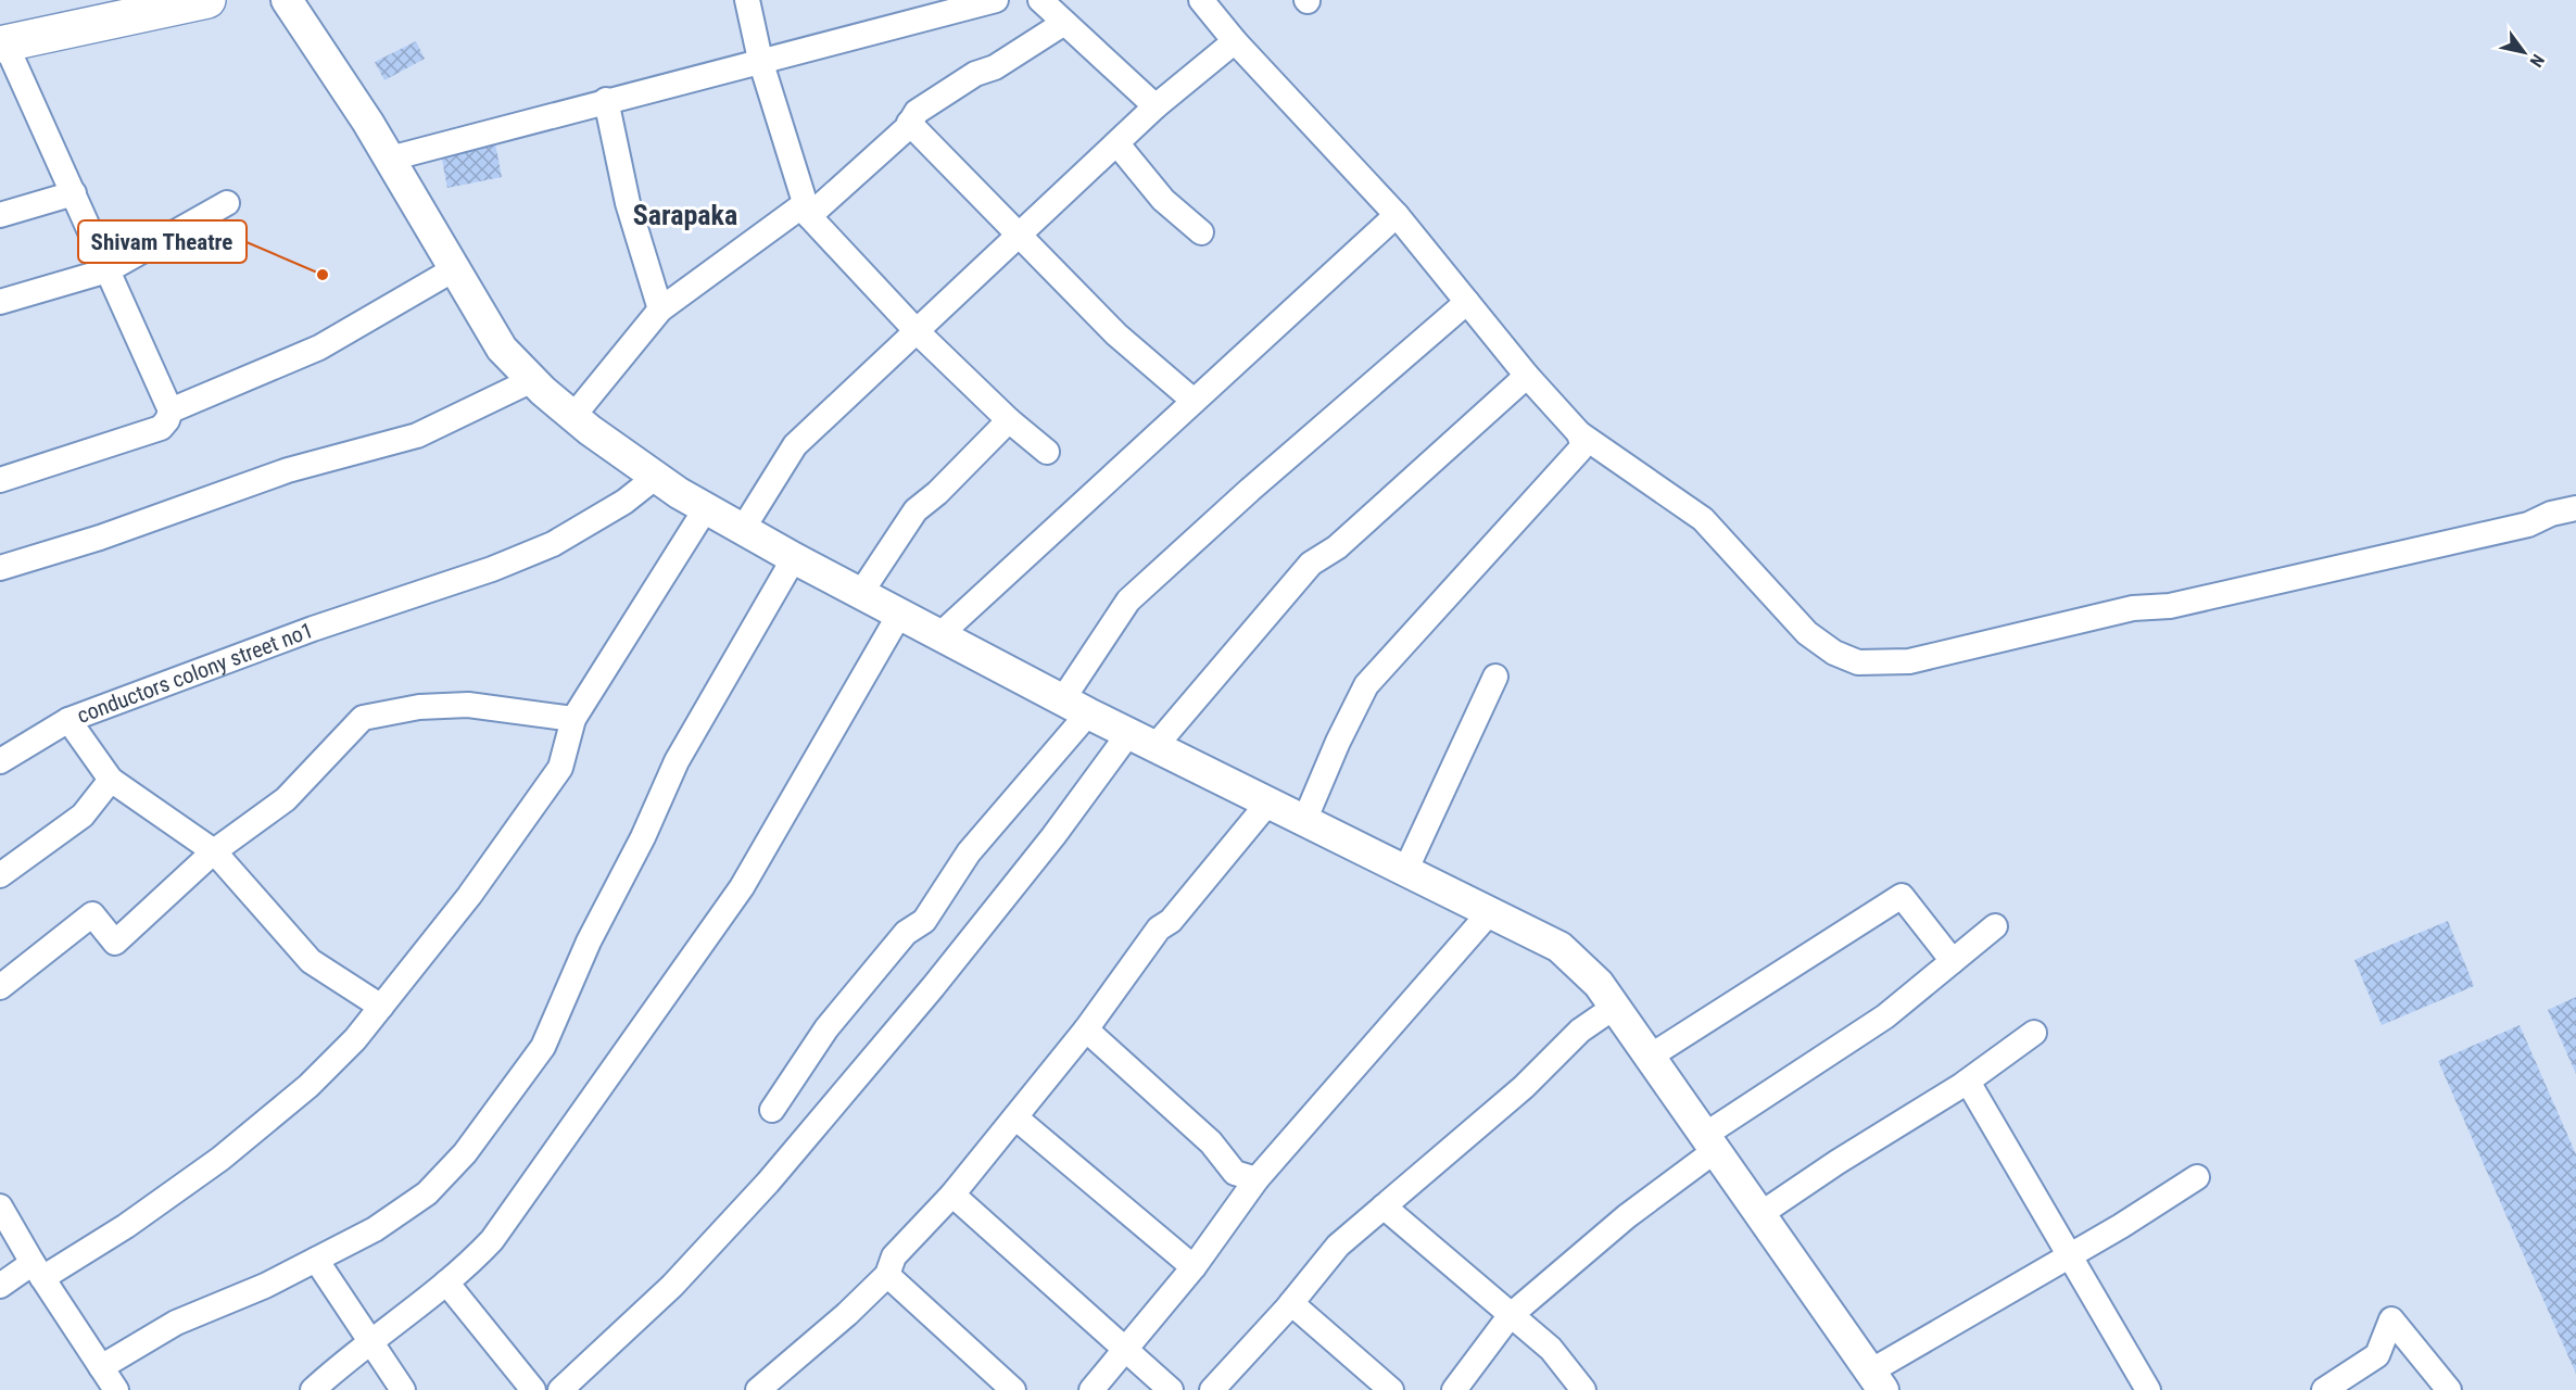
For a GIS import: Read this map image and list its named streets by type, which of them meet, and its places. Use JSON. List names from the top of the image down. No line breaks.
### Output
{"streets":{"street":["conductors colony street no1"]},"districts":["Sarapaka"],"places":["Shivam Theatre"],"north":"bottom right"}
